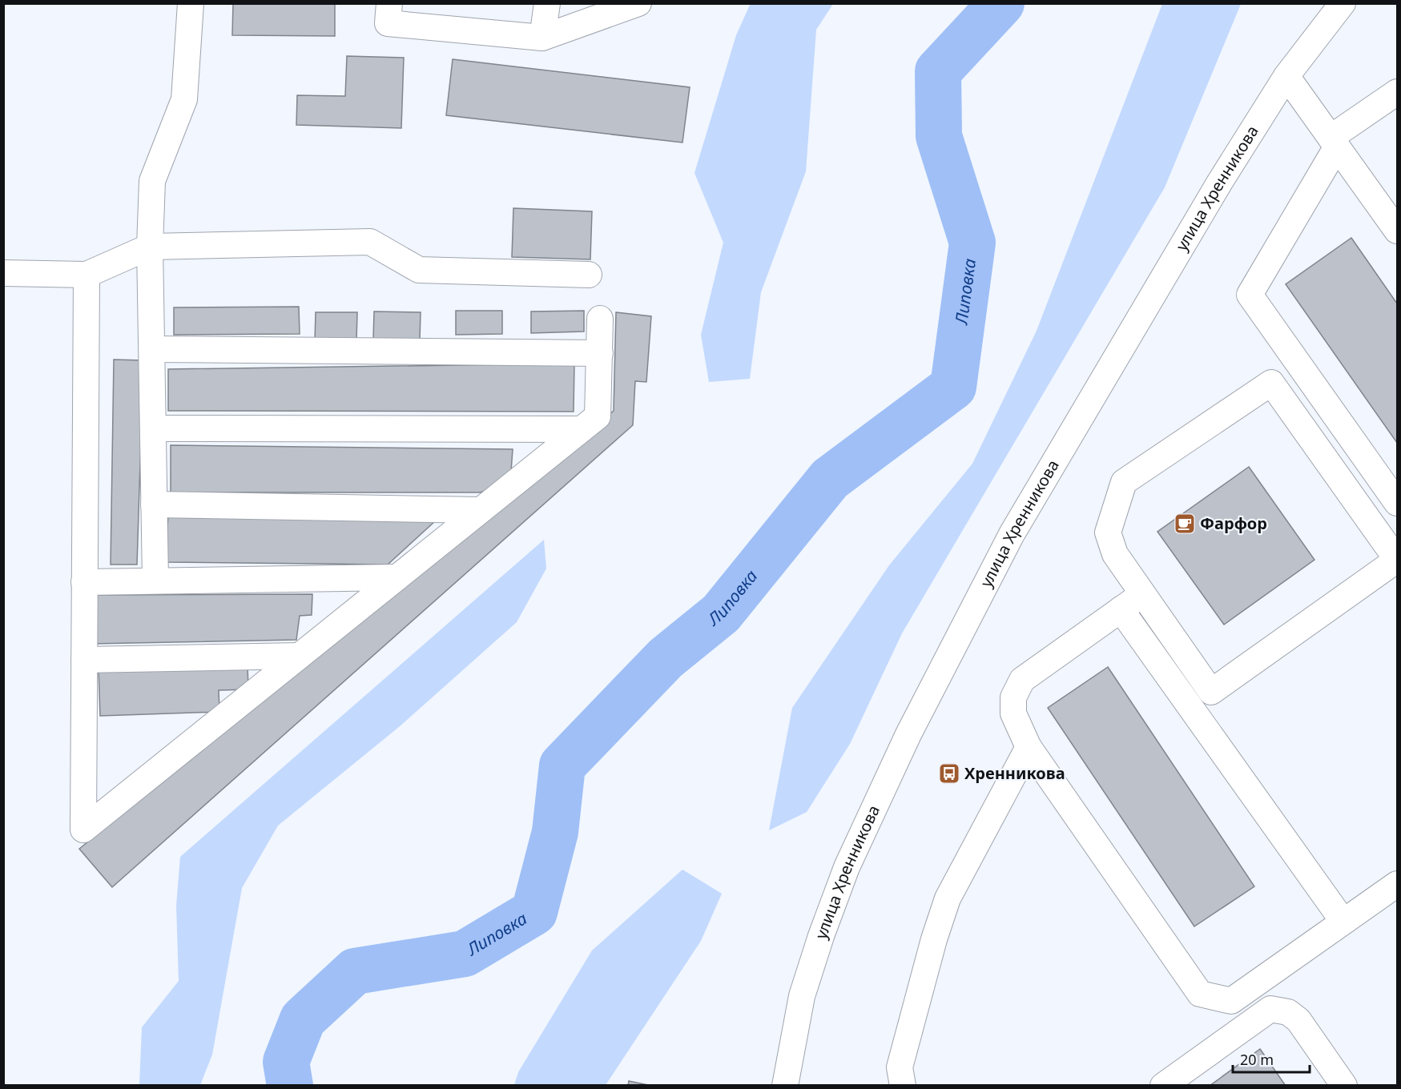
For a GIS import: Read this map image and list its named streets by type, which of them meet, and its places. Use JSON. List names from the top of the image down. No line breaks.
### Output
{"streets":{"street":["улица Хренникова"]},"water":["Липовка"],"places":{"cafe":["Фарфор"],"bus stop":["Хренникова"]},"scale_bar":"20 m"}
